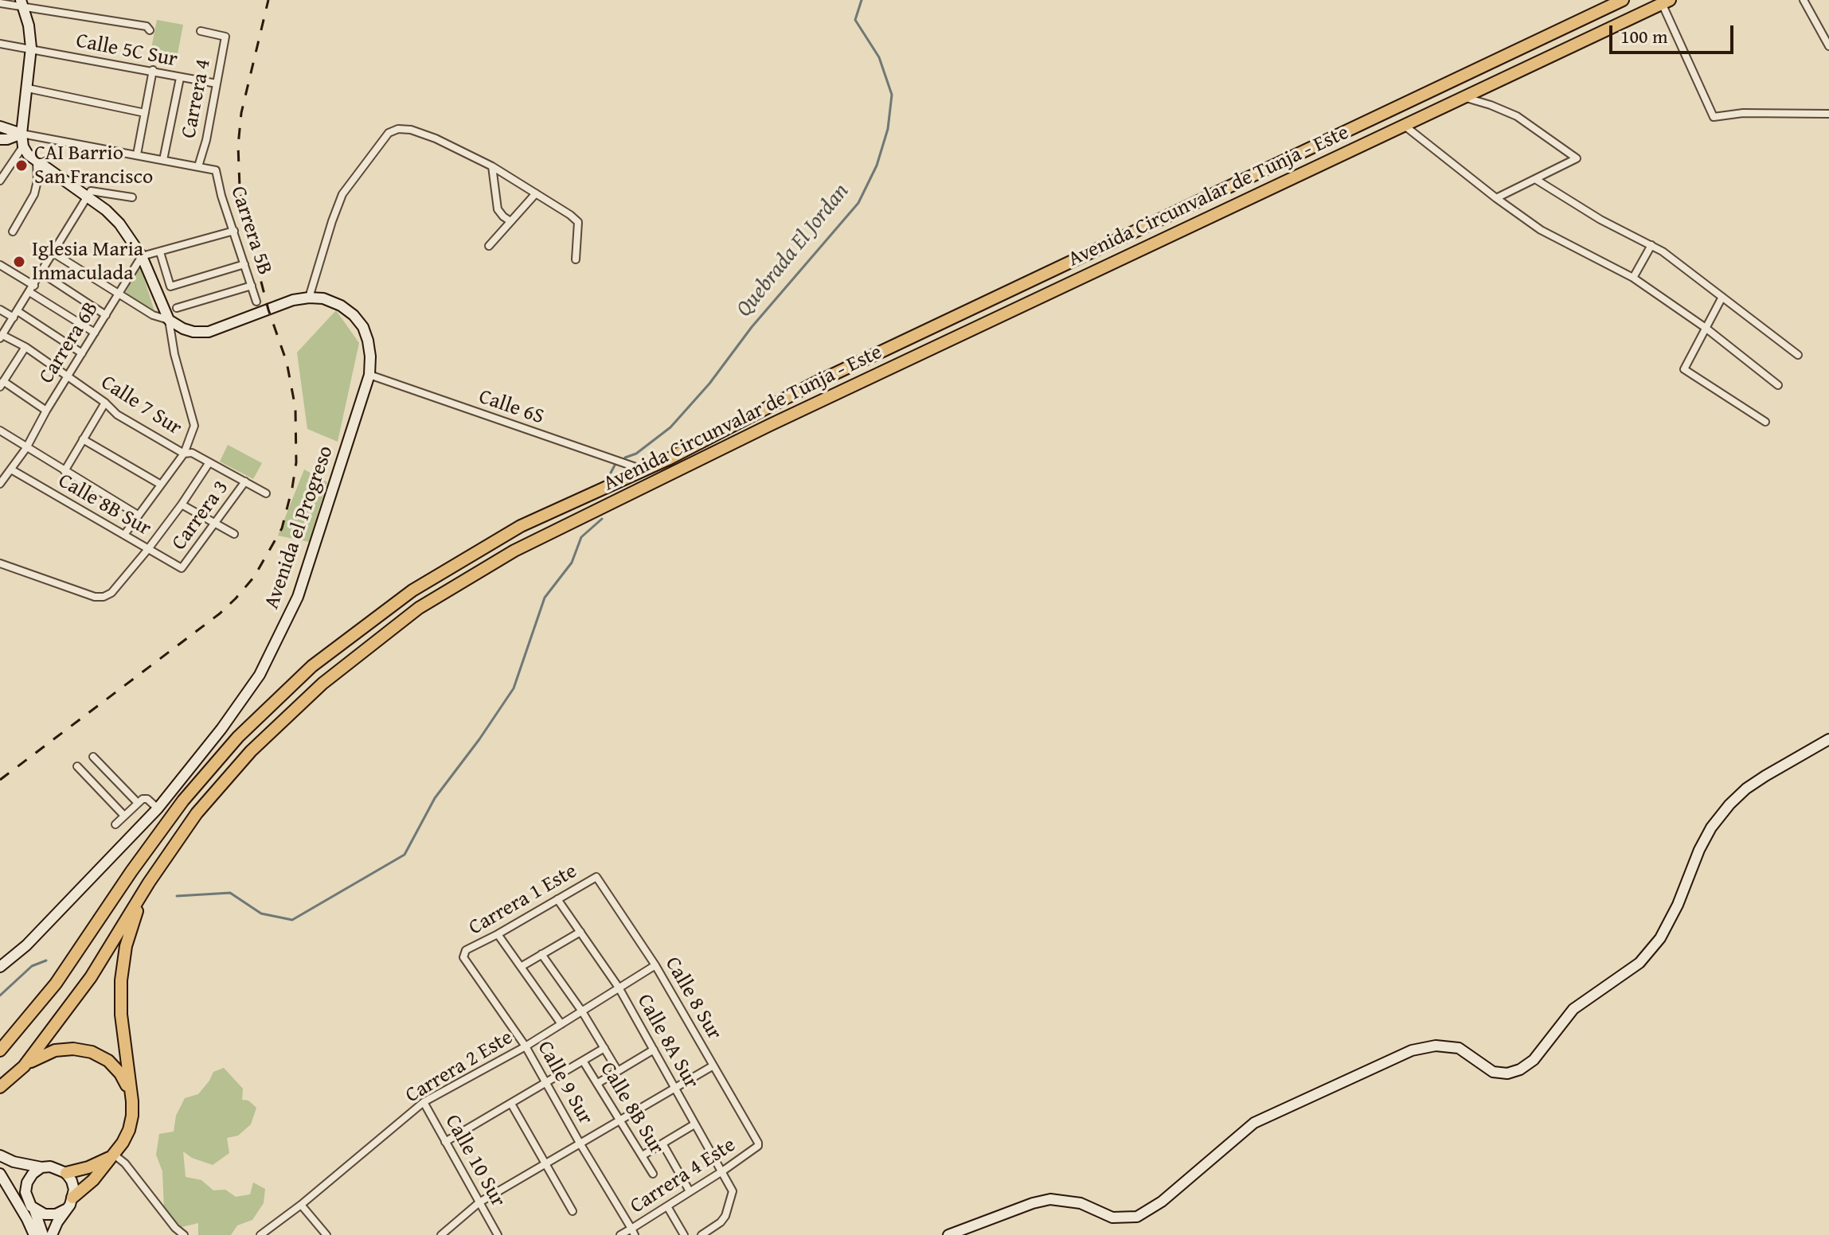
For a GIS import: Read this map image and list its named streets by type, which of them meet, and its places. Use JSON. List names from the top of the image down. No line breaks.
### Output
{"streets":{"highway":["Avenida Circunvalar de Tunja - Este"],"main road":["Avenida el Progreso"],"street":["Calle 5C Sur","Carrera 4","Carrera 5B","Carrera 6B","Calle 7 Sur","Calle 6S","Calle 8B Sur","Carrera 3","Carrera 1 Este","Calle 8 Sur","Calle 8A Sur","Carrera 2 Este","Calle 9 Sur","Calle 10 Sur","Carrera 4 Este"]},"crossings":[["Calle 5C Sur","Carrera 4"],["Carrera 4","Carrera 5B"],["Avenida Circunvalar de Tunja - Este","Calle 6S"],["Carrera 6B","Calle 7 Sur"],["Carrera 6B","Calle 8B Sur"],["Calle 7 Sur","Carrera 3"],["Calle 6S","Avenida el Progreso"],["Calle 8B Sur","Carrera 3"],["Carrera 1 Este","Calle 8 Sur"],["Carrera 1 Este","Calle 8A Sur"],["Carrera 1 Este","Calle 9 Sur"],["Calle 8 Sur","Carrera 2 Este"],["Calle 8 Sur","Carrera 4 Este"],["Calle 8A Sur","Carrera 2 Este"],["Calle 8A Sur","Carrera 4 Este"],["Carrera 2 Este","Calle 9 Sur"],["Carrera 2 Este","Calle 10 Sur"],["Calle 9 Sur","Carrera 4 Este"]],"water":["Quebrada El Jordan"],"places":["CAI Barrio San Francisco","Iglesia Maria Inmaculada"],"scale_bar":"100 m"}
